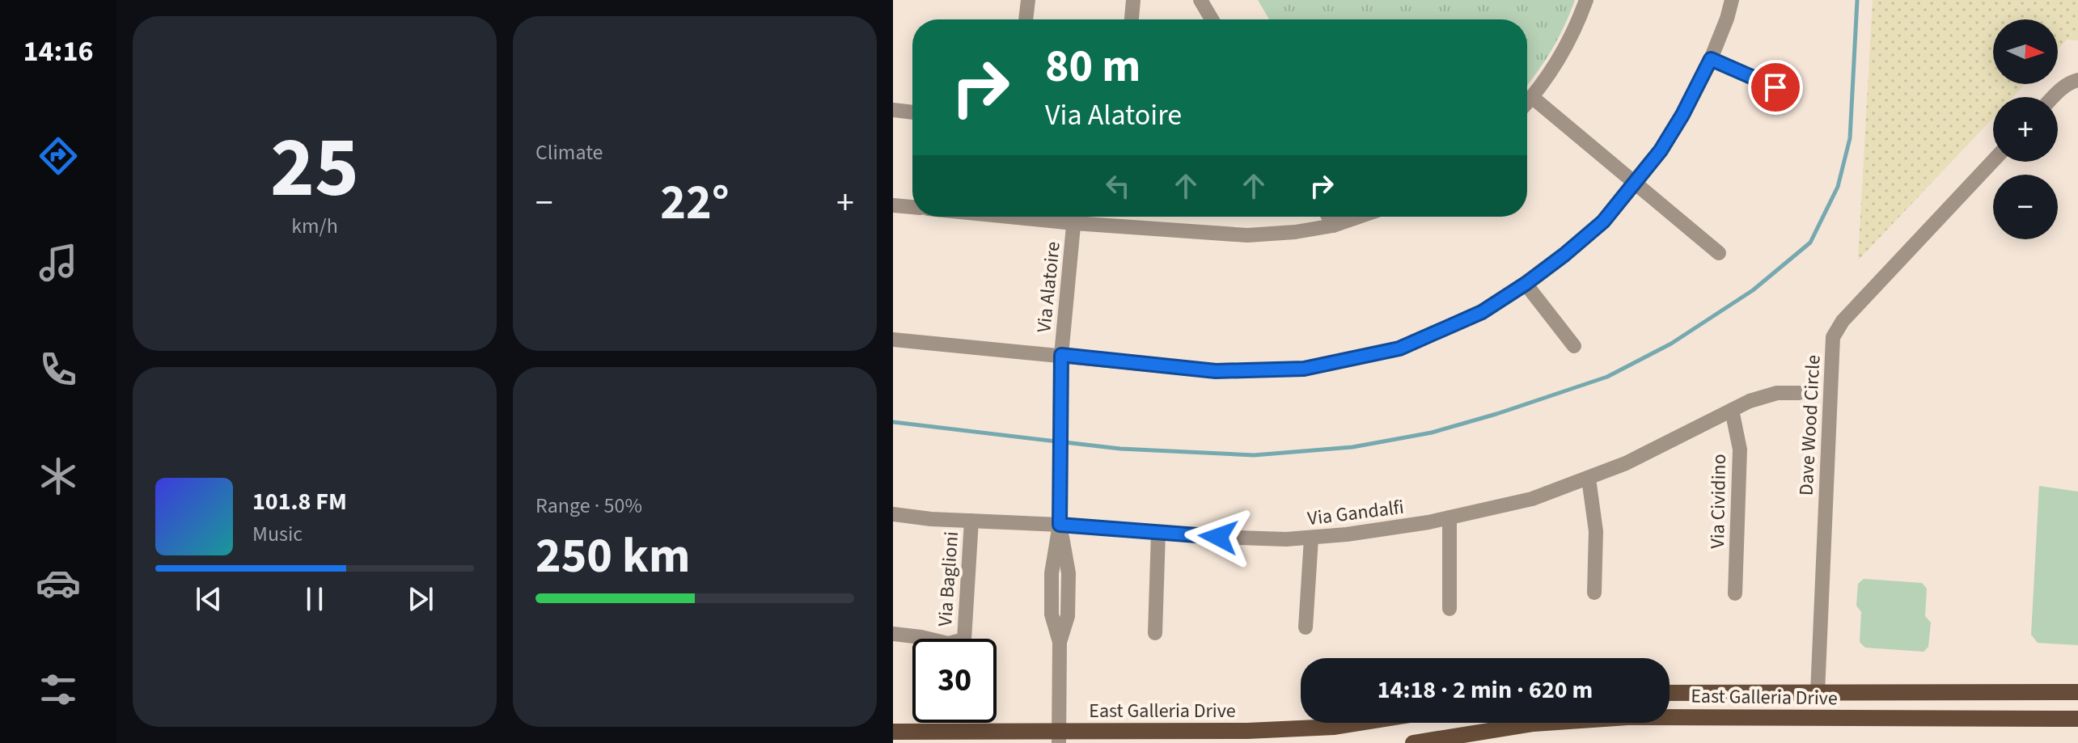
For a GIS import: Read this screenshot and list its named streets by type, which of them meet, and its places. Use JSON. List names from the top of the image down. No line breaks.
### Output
{"streets":{"main road":["East Galleria Drive"],"street":["Via Alatoire","Dave Wood Circle","Via Cividino","Via Gandalfi","Via Baglioni"]},"crossings":[["Via Alatoire","Via Gandalfi"],["Via Alatoire","East Galleria Drive"],["Dave Wood Circle","East Galleria Drive"],["Via Cividino","Via Gandalfi"],["Via Gandalfi","Via Baglioni"]],"north":"right","page":{"tabs":"14:16","tile":[["25","km/h"],"Climate",["Range · 50%","250 km"]],"map_buttons":["+","−"],"turn":["80 m","Via Alatoire"],"heat":["−","22°","+"],"song":["101.8 FM","Music"],"limit":"30","trip":"14:18 · 2 min · 620 m"}}
